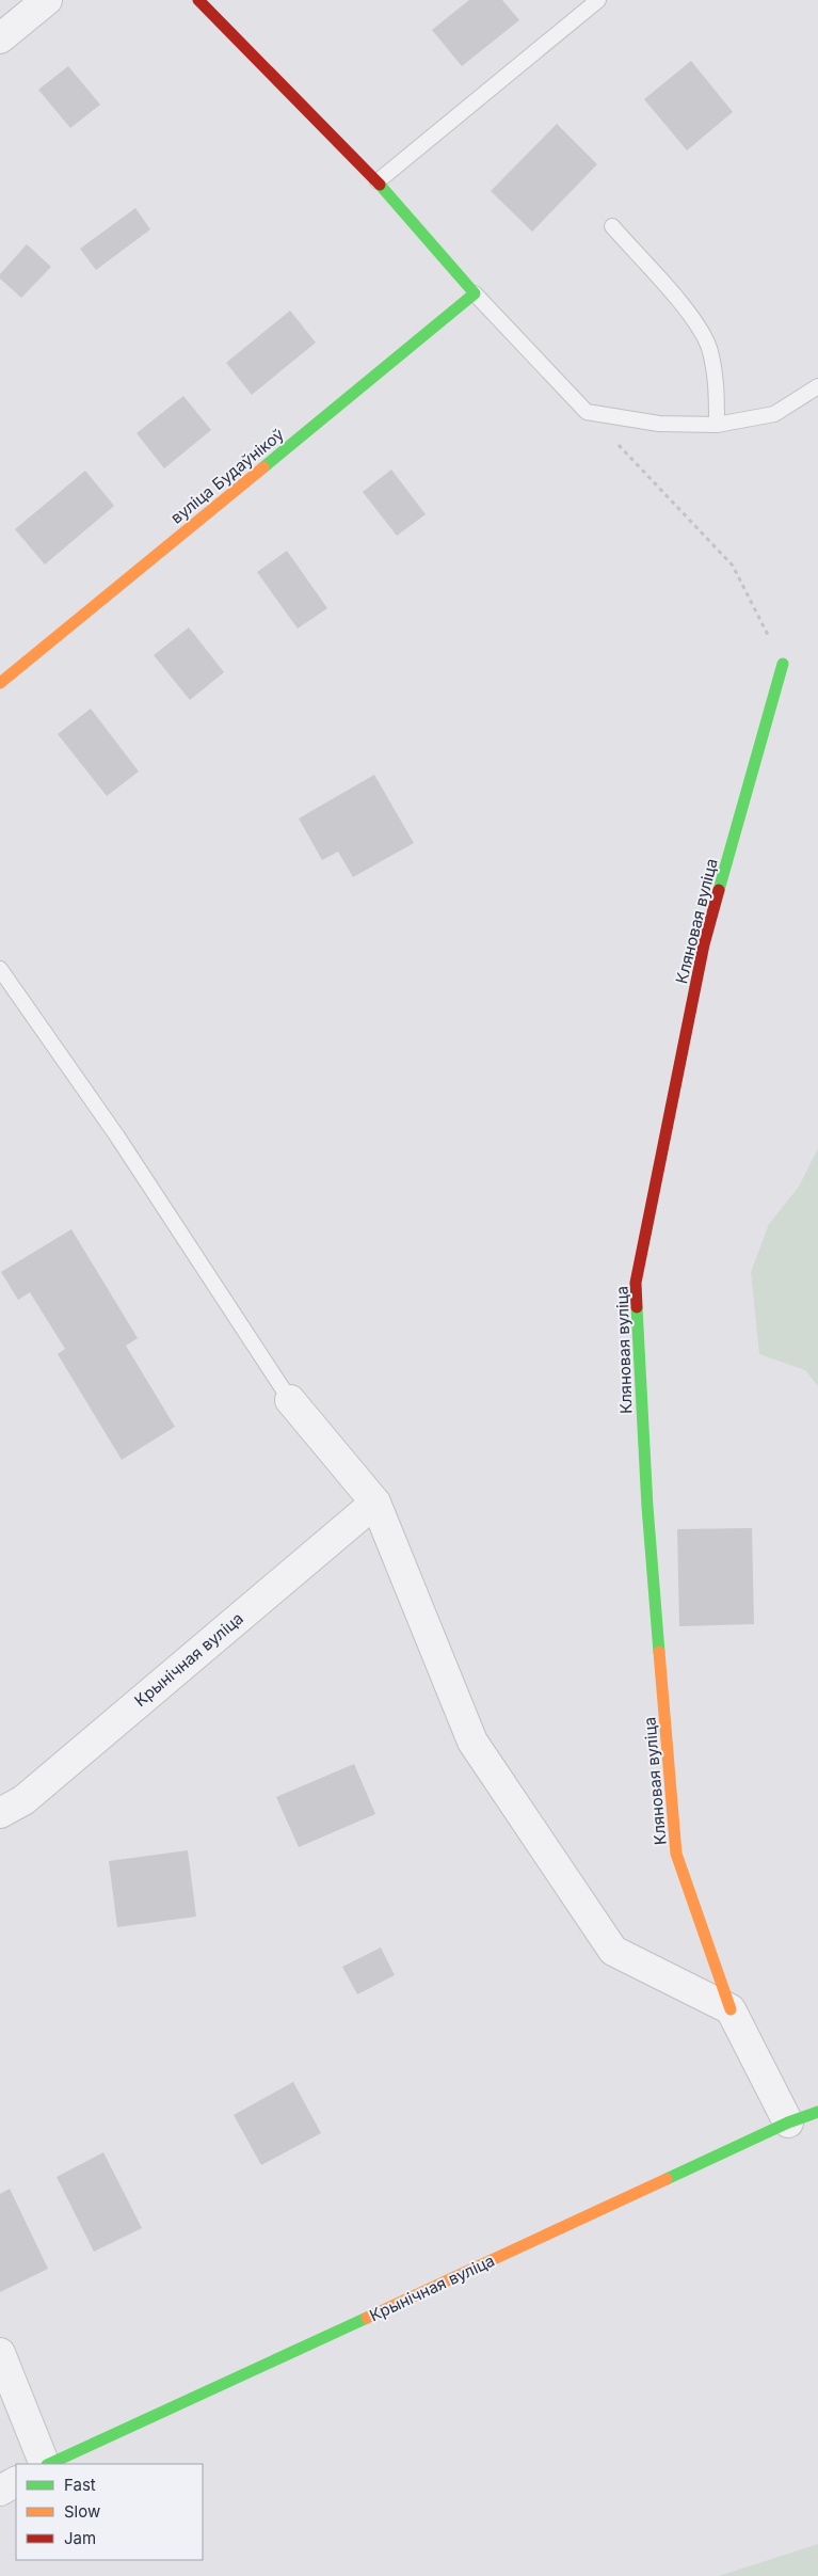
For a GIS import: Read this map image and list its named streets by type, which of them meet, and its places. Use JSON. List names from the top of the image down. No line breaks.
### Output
{"streets":{"street":["вуліца Будаўнікоў","Кляновая вуліца","Крынічная вуліца"]},"legend":["Fast","Slow","Jam"]}
